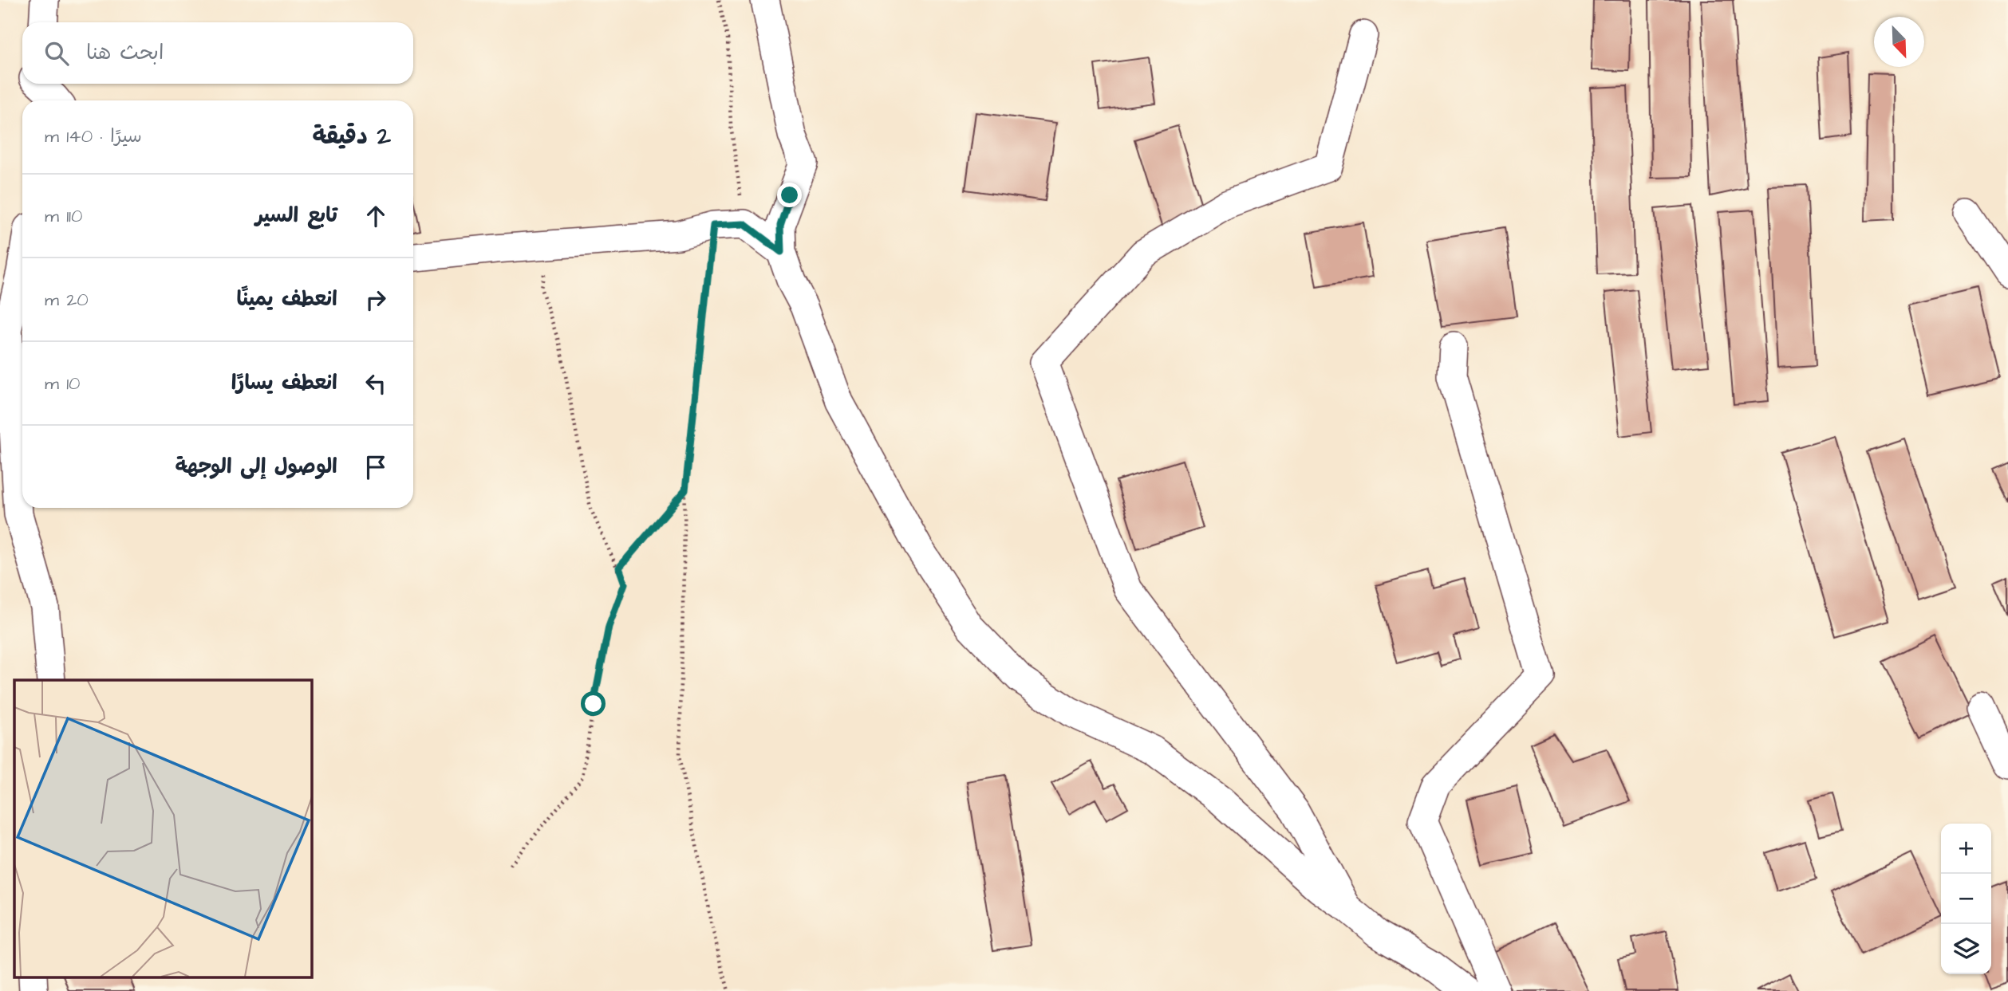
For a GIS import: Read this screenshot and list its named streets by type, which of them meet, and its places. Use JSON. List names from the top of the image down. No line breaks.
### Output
{"north":"bottom right","page":{"search":"ابحث هنا","heading":["2 دقيقة","سيرًا · 140 m"],"list":[["تابع السير","110 m"],["انعطف يمينًا","20 m"],["انعطف يسارًا","10 m"],"الوصول إلى الوجهة"],"map_buttons":["+","−"]}}
